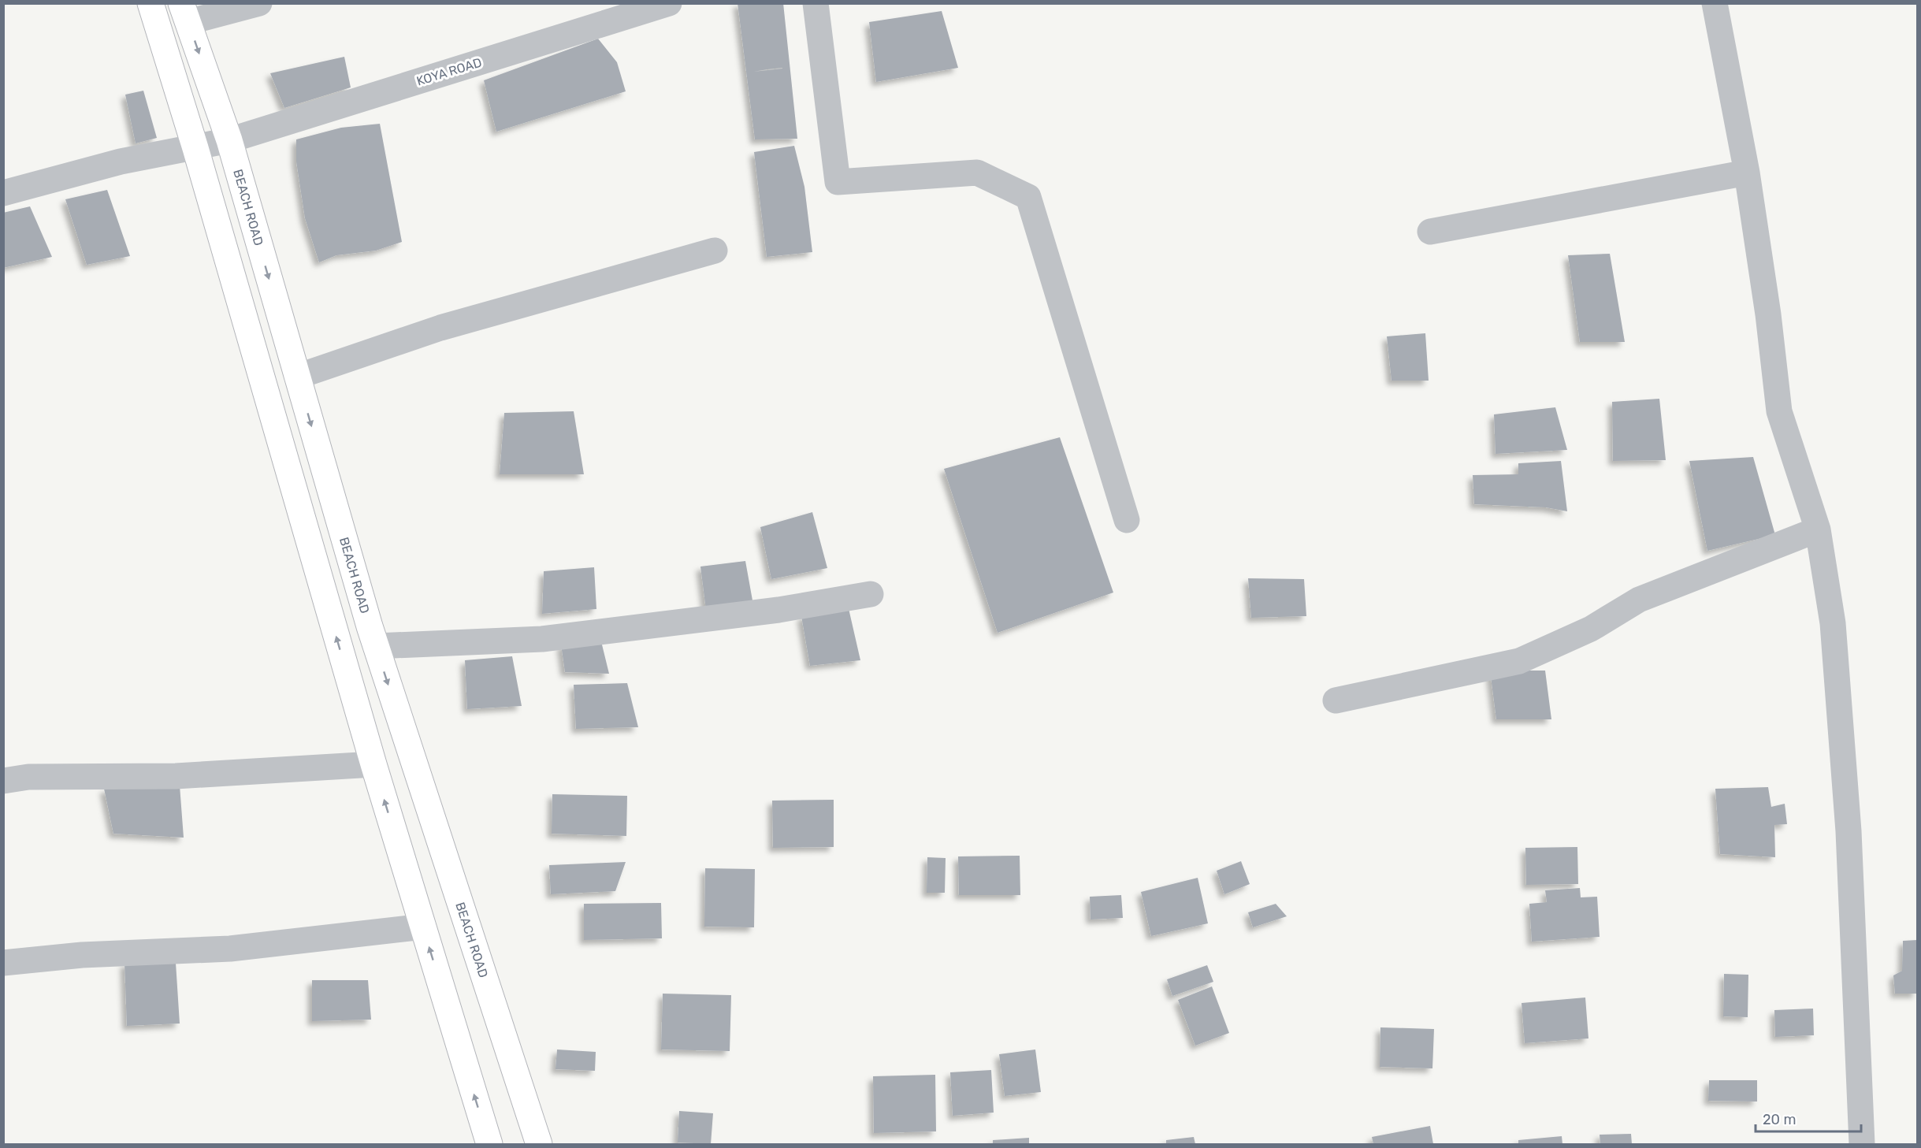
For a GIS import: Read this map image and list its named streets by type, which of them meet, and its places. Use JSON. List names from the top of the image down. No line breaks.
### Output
{"streets":{"main road":["BEACH ROAD"],"street":["KOYA ROAD"]},"crossings":[["KOYA ROAD","BEACH ROAD"]],"scale_bar":"20 m"}
